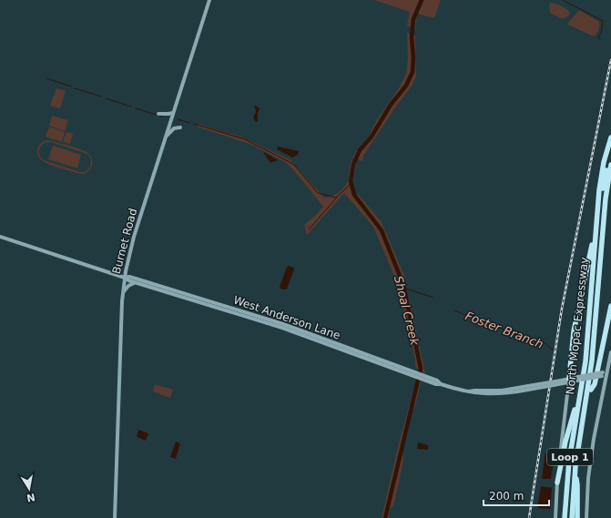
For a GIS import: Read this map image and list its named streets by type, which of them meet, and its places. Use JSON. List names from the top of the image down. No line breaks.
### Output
{"streets":{"highway":["North Mopac Expressway","Loop 1"],"main road":["Burnet Road","West Anderson Lane"]},"crossings":[["Burnet Road","West Anderson Lane"]],"water":["Shoal Creek","Foster Branch"],"scale_bar":"200 m","north":"bottom"}
